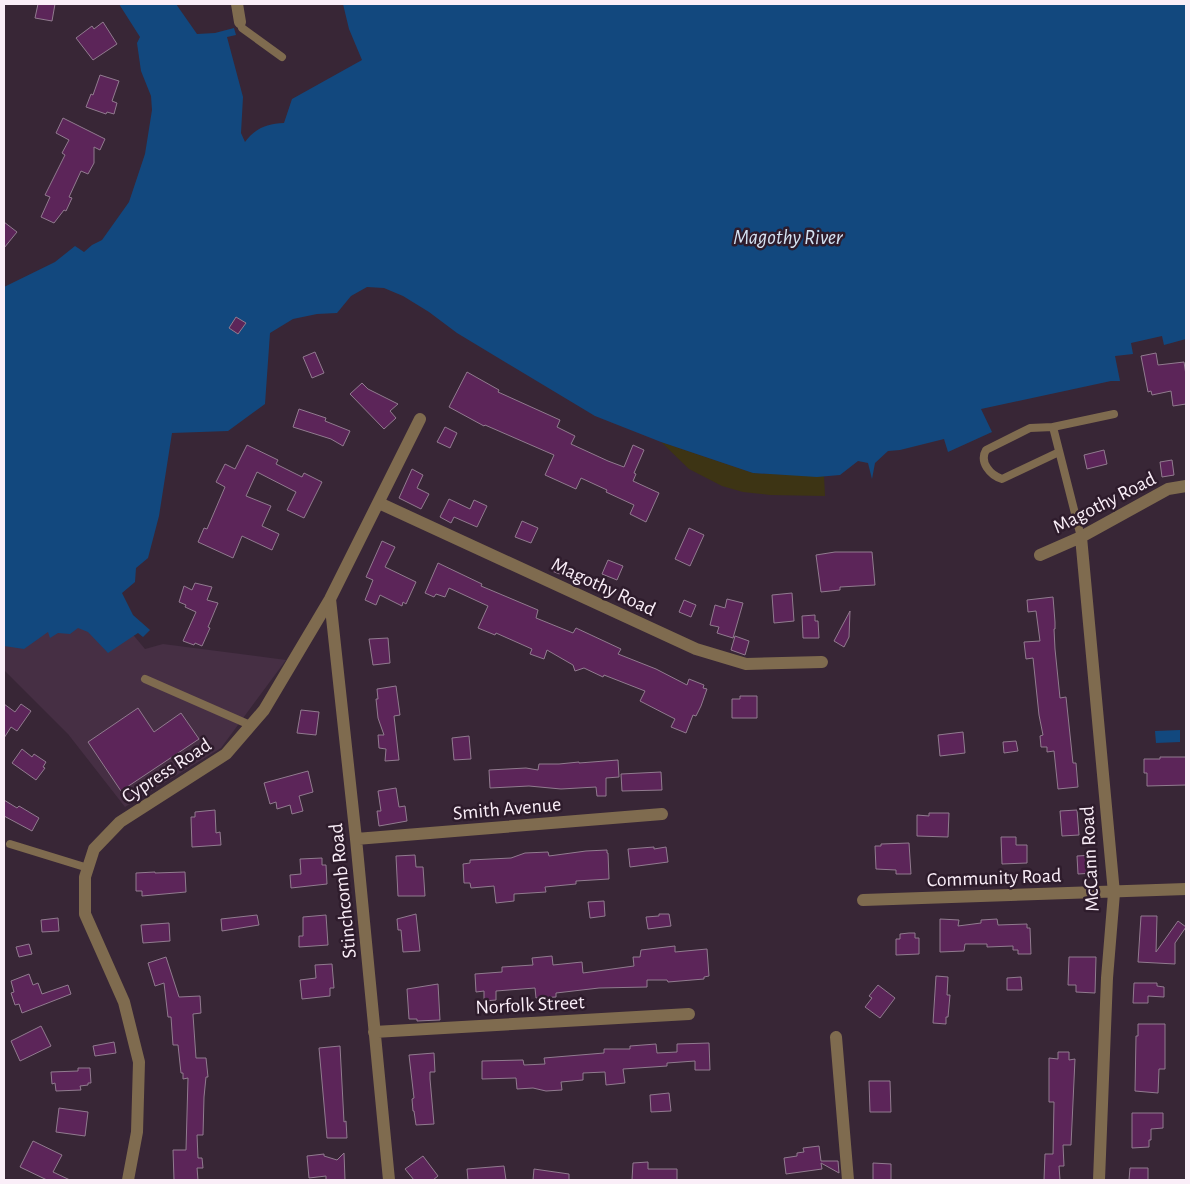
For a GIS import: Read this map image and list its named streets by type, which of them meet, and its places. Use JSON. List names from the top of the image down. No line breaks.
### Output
{"streets":{"street":["Magothy Road","Cypress Road","Smith Avenue","McCann Road","Community Road","Stinchcomb Road","Norfolk Street"]},"crossings":[["Magothy Road","Cypress Road"],["Magothy Road","McCann Road"],["Cypress Road","Stinchcomb Road"],["Smith Avenue","Stinchcomb Road"],["McCann Road","Community Road"],["Stinchcomb Road","Norfolk Street"]],"water":["Magothy River"]}
